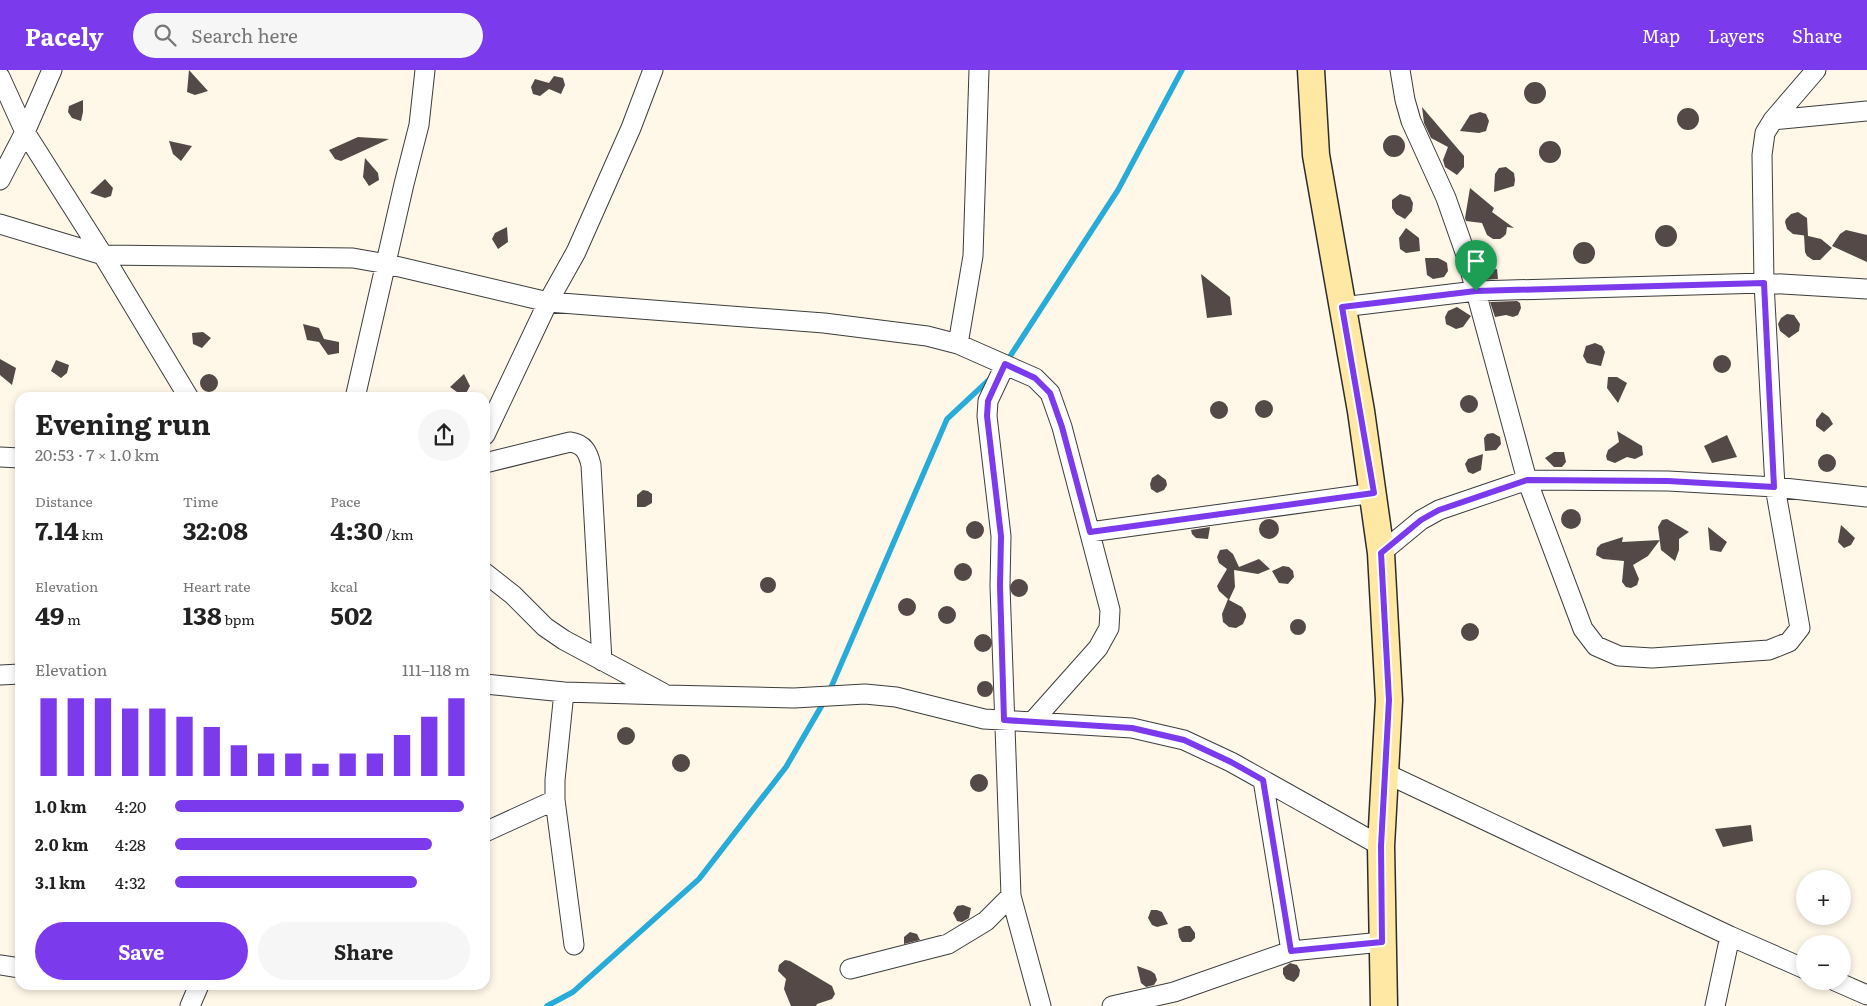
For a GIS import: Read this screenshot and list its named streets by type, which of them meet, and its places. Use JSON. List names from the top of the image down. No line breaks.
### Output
{"page":{"header":"Pacely","search":"Search here","nav":["Map","Layers","Share"],"heading":["Evening run","20:53 · 7 × 1.0 km"],"stats":[["Distance","7.14 km"],["Time","32:08"],["Pace","4:30 /km"],["Elevation","49 m"],["Heart rate","138 bpm"],["kcal","502"]],"chart":["Elevation","111–118 m"],"list":[{"name":"1.0 km","note":"4:20"},{"name":"2.0 km","note":"4:28"},{"name":"3.1 km","note":"4:32"}],"map_buttons":["+","−"],"buttons":["Save","Share"]}}
